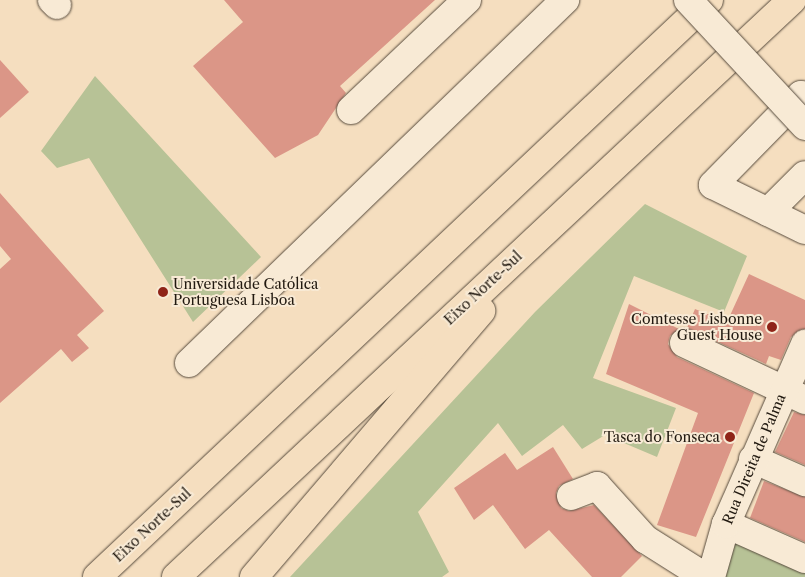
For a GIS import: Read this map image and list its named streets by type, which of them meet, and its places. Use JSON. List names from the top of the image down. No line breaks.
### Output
{"streets":{"highway":["Eixo Norte-Sul"],"street":["Rua Direita de Palma"]},"places":["Universidade Católica Portuguesa Lisboa","Comtesse Lisbonne Guest House","Tasca do Fonseca"]}
